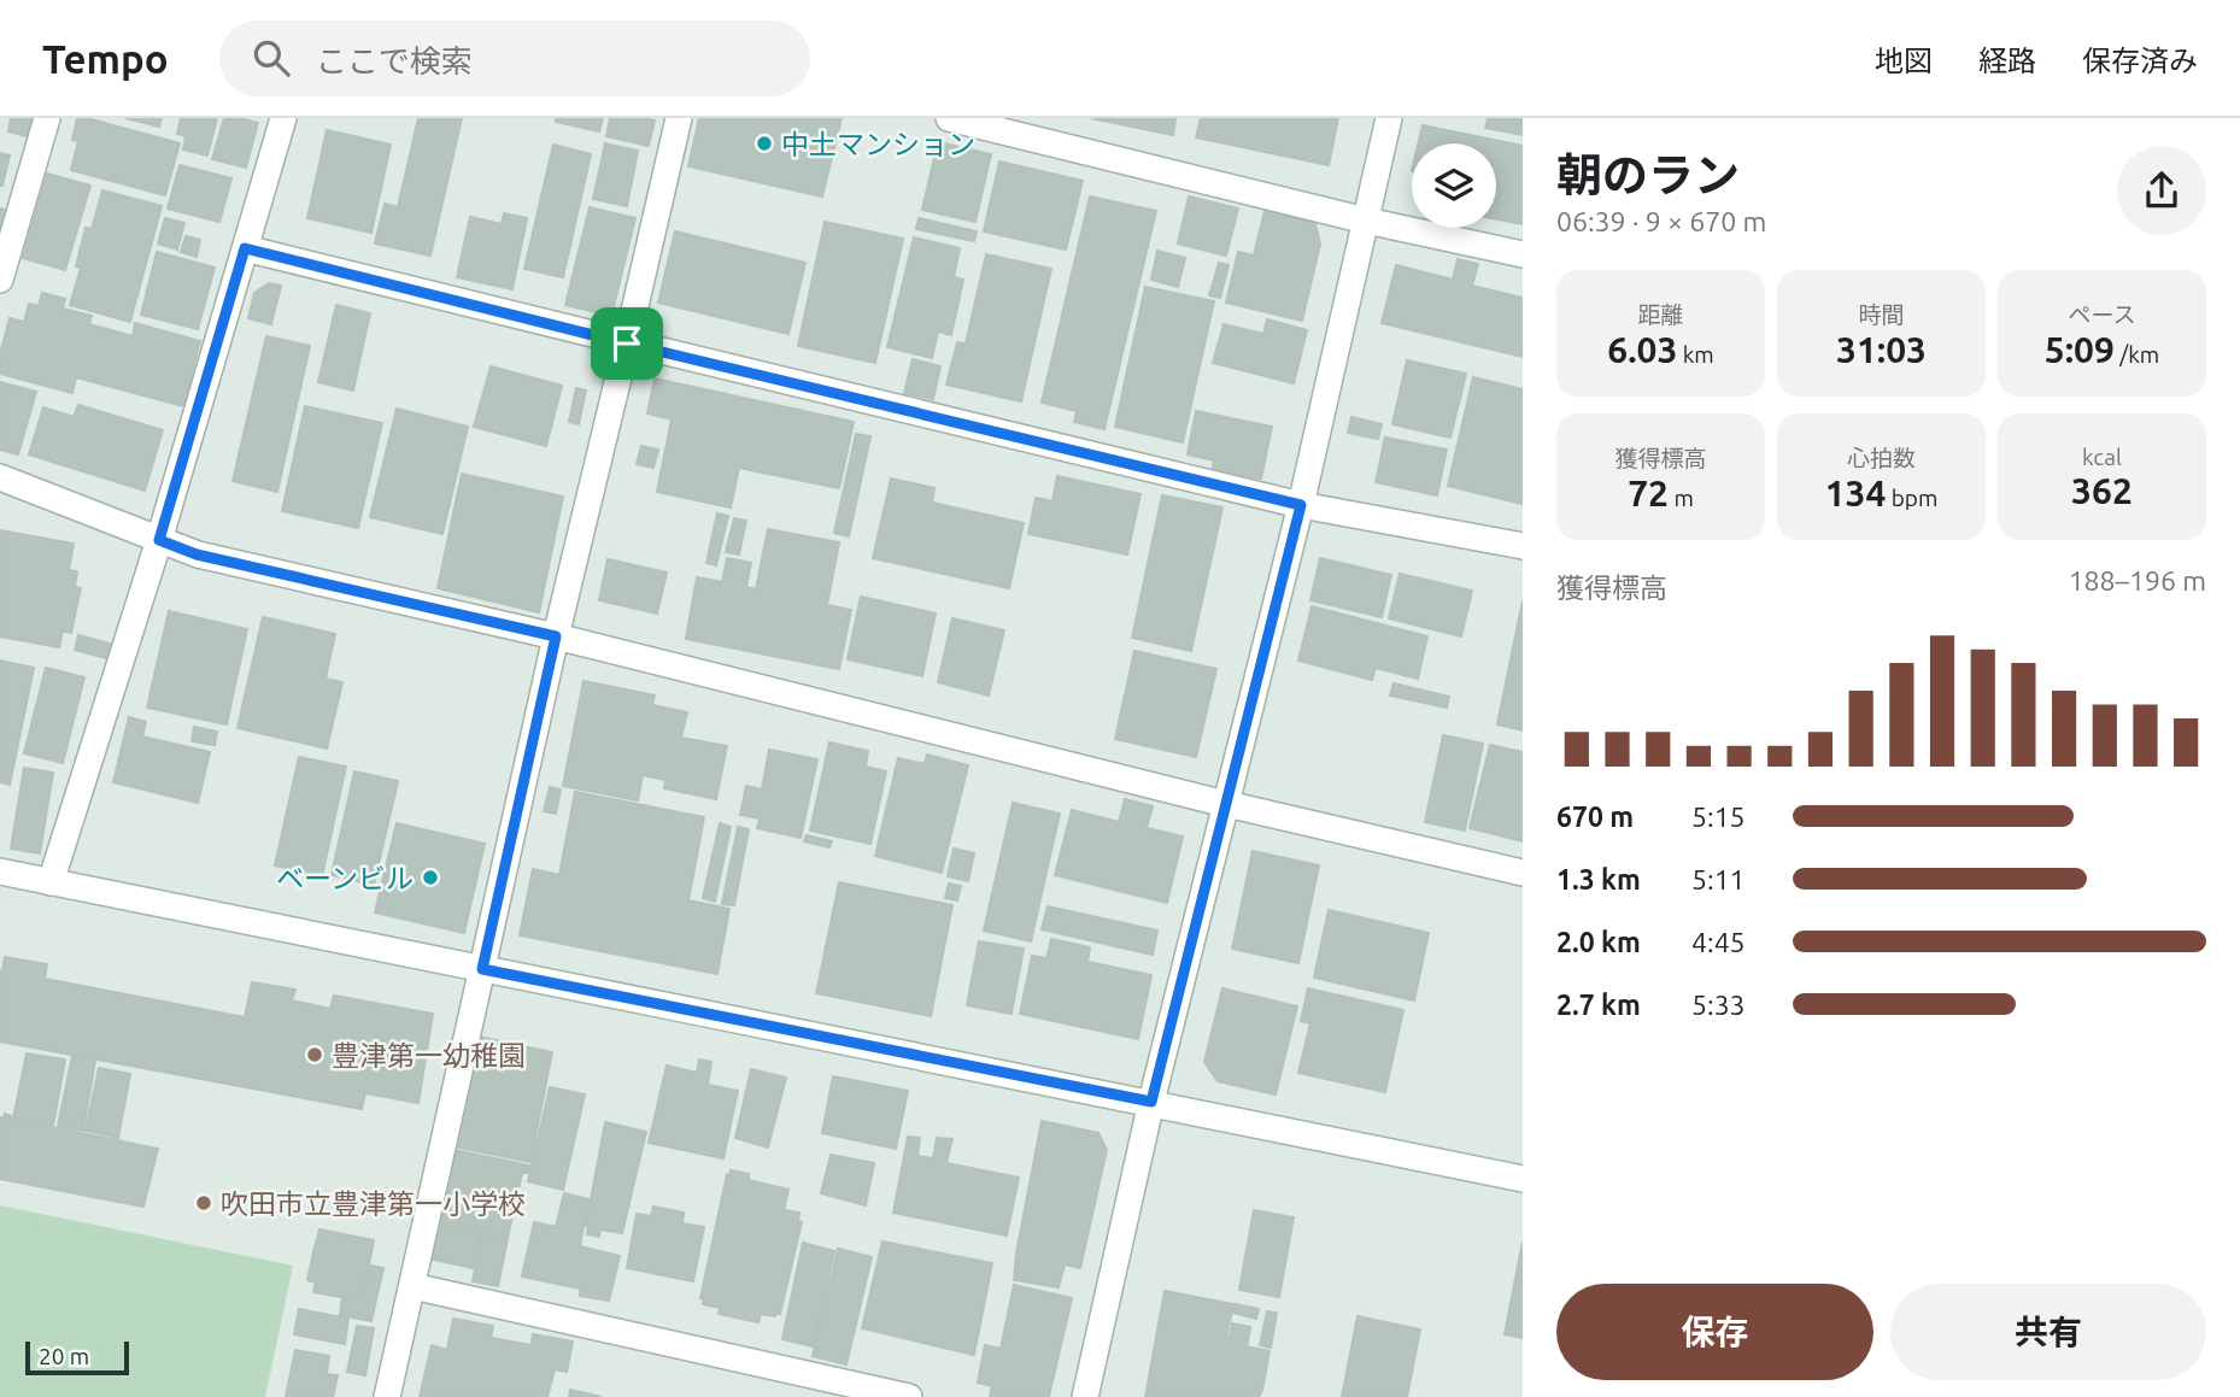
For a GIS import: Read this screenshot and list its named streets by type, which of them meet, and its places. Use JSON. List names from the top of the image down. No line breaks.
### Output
{"places":["中土マンション","ベーンビル","豊津第一幼稚園","吹田市立豊津第一小学校"],"scale_bar":"20 m","page":{"header":"Tempo","search":"ここで検索","nav":["地図","経路","保存済み"],"heading":["朝のラン","06:39 · 9 × 670 m"],"stats":[["距離","6.03 km"],["時間","31:03"],["ペース","5:09 /km"],["獲得標高","72 m"],["心拍数","134 bpm"],["kcal","362"]],"chart":["獲得標高","188–196 m"],"list":[{"name":"670 m","note":"5:15"},{"name":"1.3 km","note":"5:11"},{"name":"2.0 km","note":"4:45"},{"name":"2.7 km","note":"5:33"}],"buttons":["保存","共有"],"scale":"20 m"}}
